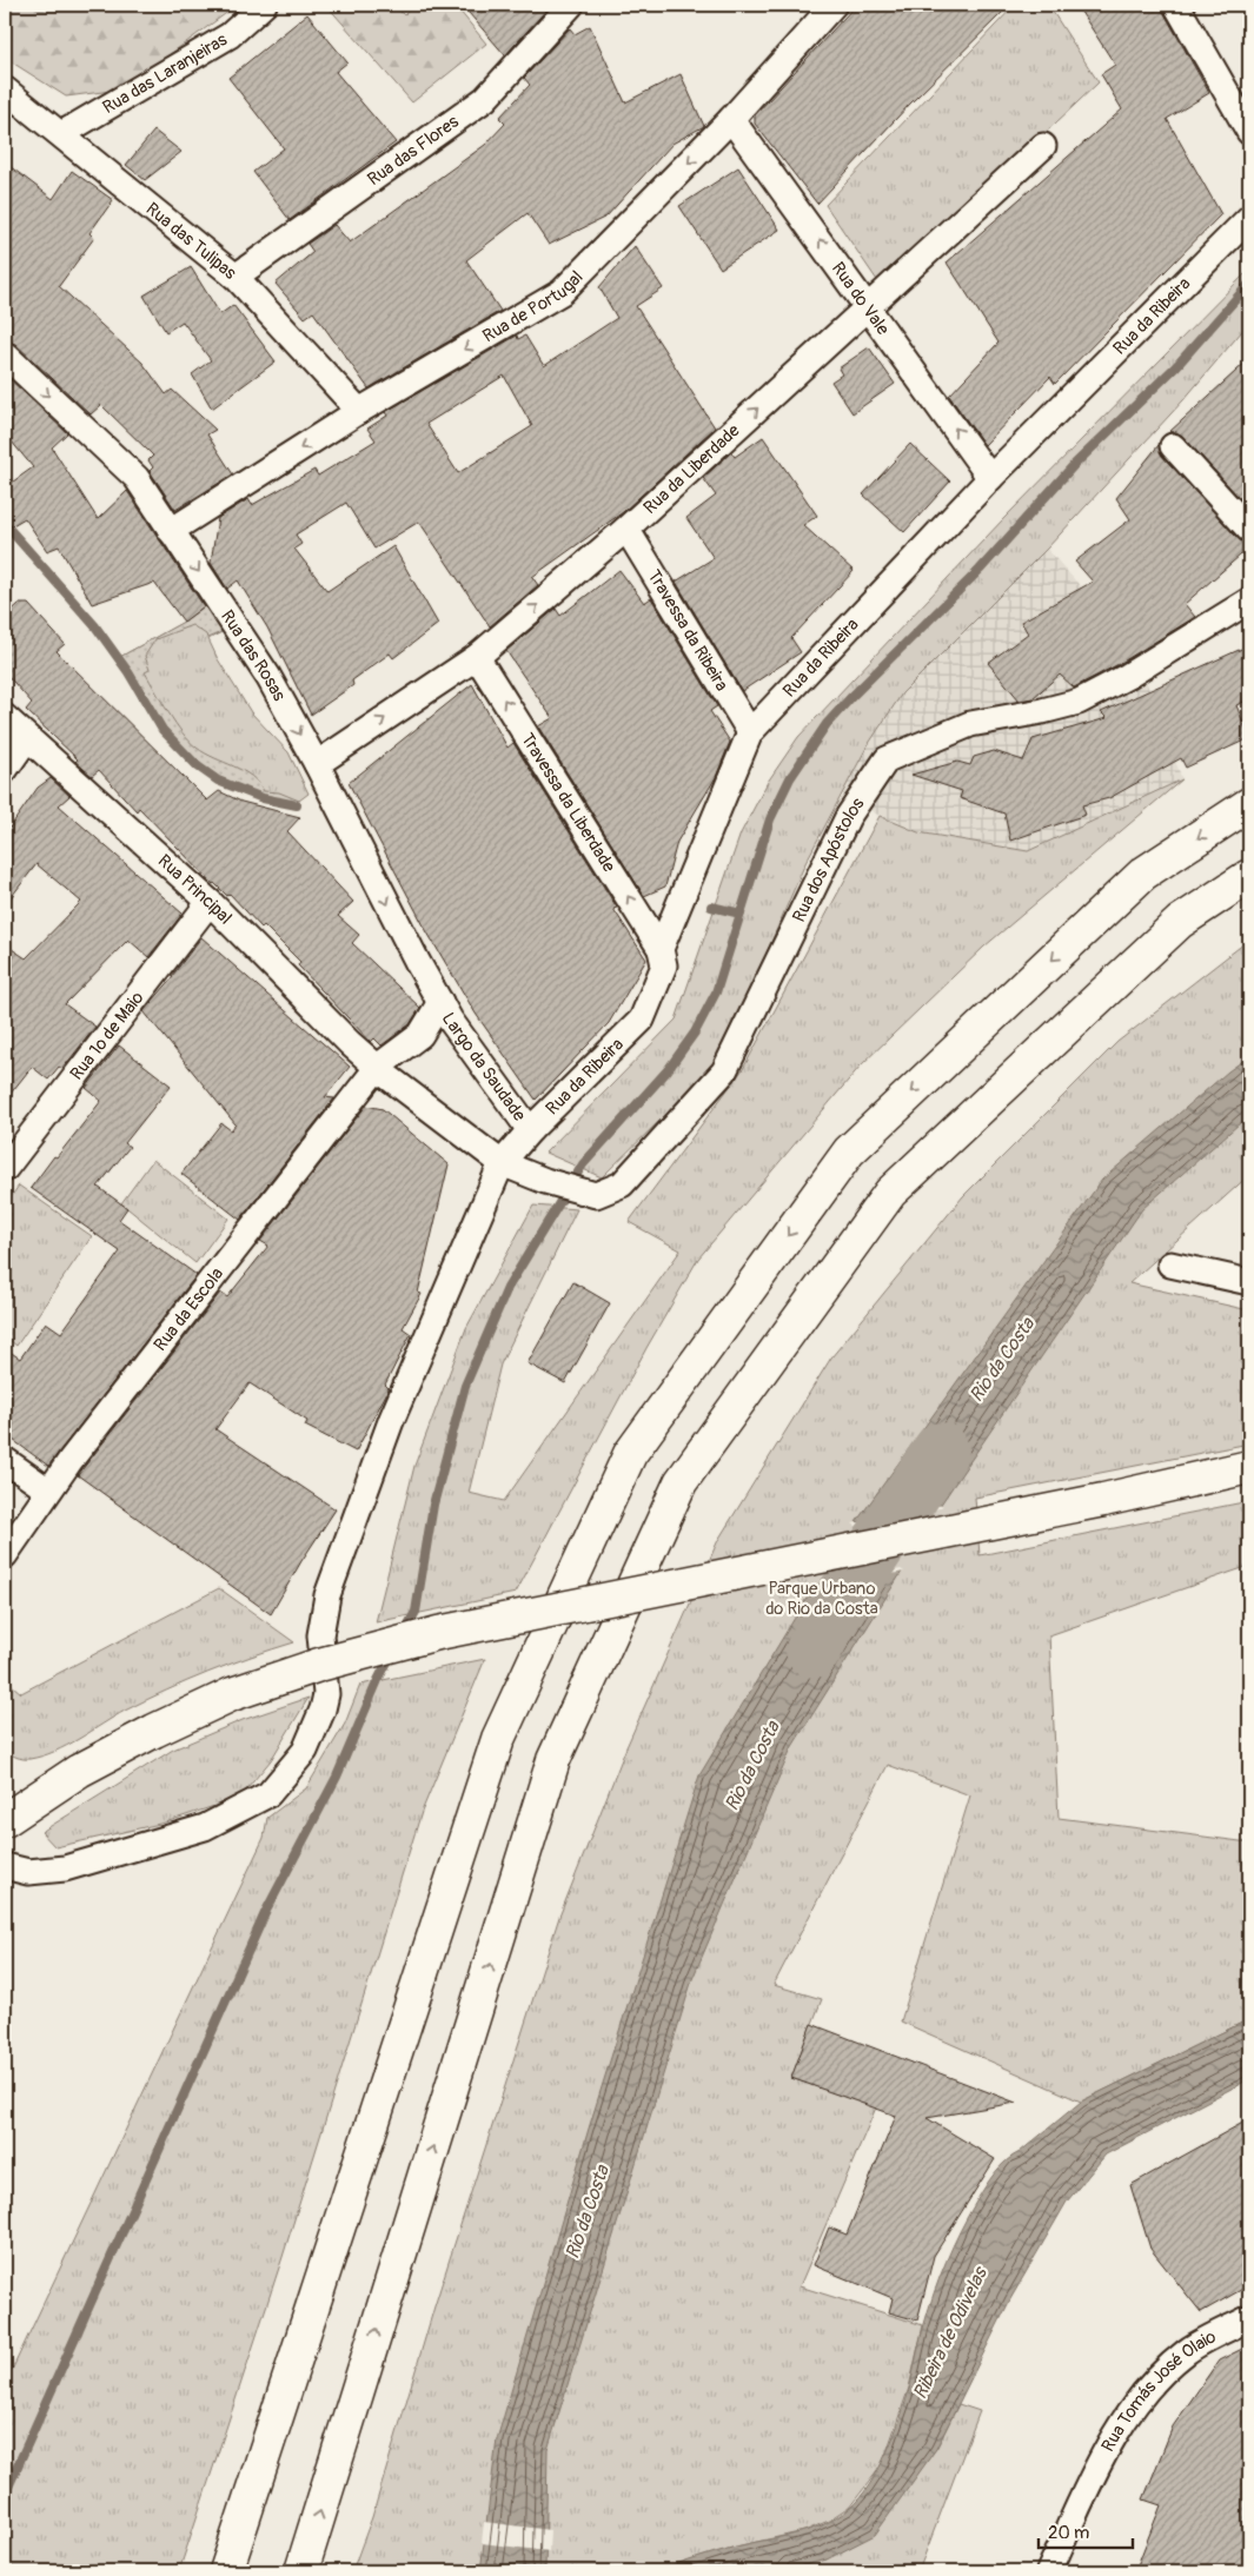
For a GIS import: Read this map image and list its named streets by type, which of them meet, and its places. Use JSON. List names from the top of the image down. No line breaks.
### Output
{"streets":{"street":["Rua das Laranjeiras","Rua das Flores","Rua das Tulipas","Rua do Vale","Rua de Portugal","Rua da Ribeira","Rua da Liberdade","Travessa da Ribeira","Rua das Rosas","Travessa da Liberdade","Rua dos Apóstolos","Rua Principal","Rua 1º de Maio","Largo da Saudade","Rua da Escola","Rua Tomás José Olaio"]},"crossings":[["Rua das Laranjeiras","Rua das Tulipas"],["Rua das Flores","Rua das Tulipas"],["Rua das Tulipas","Rua de Portugal"],["Rua do Vale","Rua de Portugal"],["Rua do Vale","Rua da Ribeira"],["Rua do Vale","Rua da Liberdade"],["Rua de Portugal","Rua das Rosas"],["Rua da Ribeira","Travessa da Ribeira"],["Rua da Ribeira","Travessa da Liberdade"],["Rua da Ribeira","Rua dos Apóstolos"],["Rua da Ribeira","Rua Principal"],["Rua da Ribeira","Largo da Saudade"],["Rua da Liberdade","Travessa da Ribeira"],["Rua da Liberdade","Rua das Rosas"],["Rua da Liberdade","Travessa da Liberdade"],["Rua das Rosas","Largo da Saudade"],["Rua das Rosas","Rua da Escola"],["Rua dos Apóstolos","Rua Principal"],["Rua Principal","Rua 1º de Maio"],["Rua Principal","Rua da Escola"],["Largo da Saudade","Rua da Escola"]],"one_way":["Rua do Vale","Rua de Portugal","Rua da Liberdade","Rua das Rosas","Travessa da Liberdade"],"water":["Rio da Costa","Ribeira de Odivelas"],"parks":["Parque Urbano do Rio da Costa"],"scale_bar":"20 m"}
